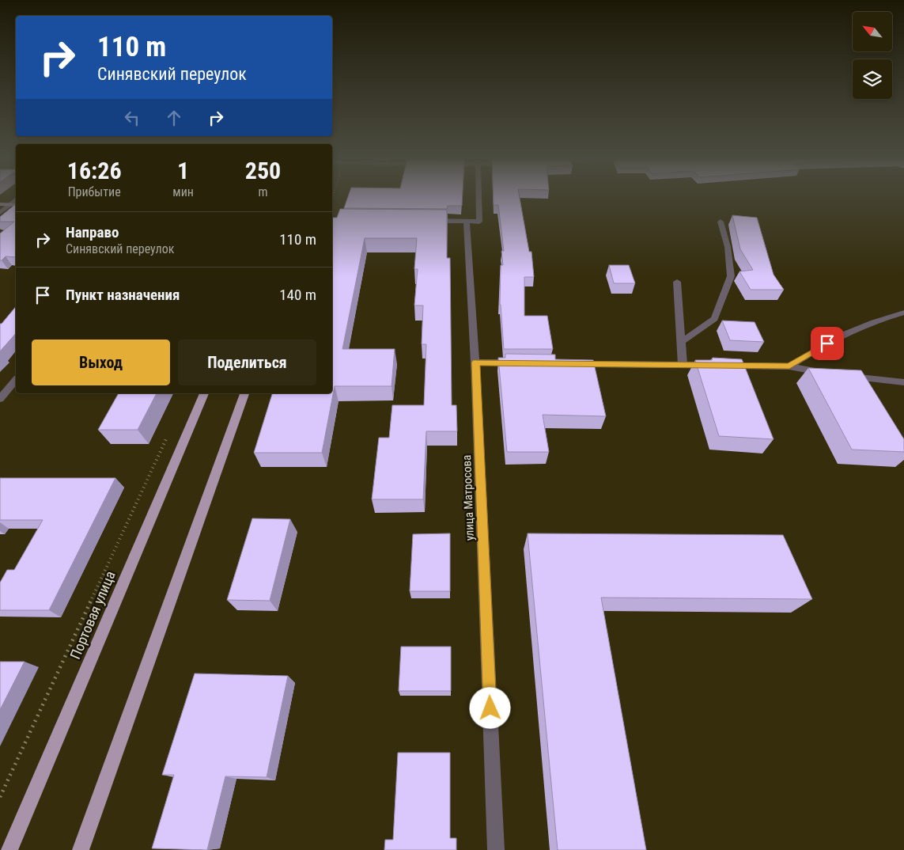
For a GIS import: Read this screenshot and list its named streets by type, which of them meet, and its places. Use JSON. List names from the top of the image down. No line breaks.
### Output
{"streets":{"main road":["Портовая улица"],"street":["улица Матросова"]},"north":"top left","page":{"turn":["110 m","Синявский переулок"],"eta":["16:26","Прибытие","1","мин","250","m"],"list":[{"name":"Направо","note":"Синявский переулок","value":"110 m"},{"name":"Пункт назначения","value":"140 m"}],"buttons":["Выход","Поделиться"]}}
